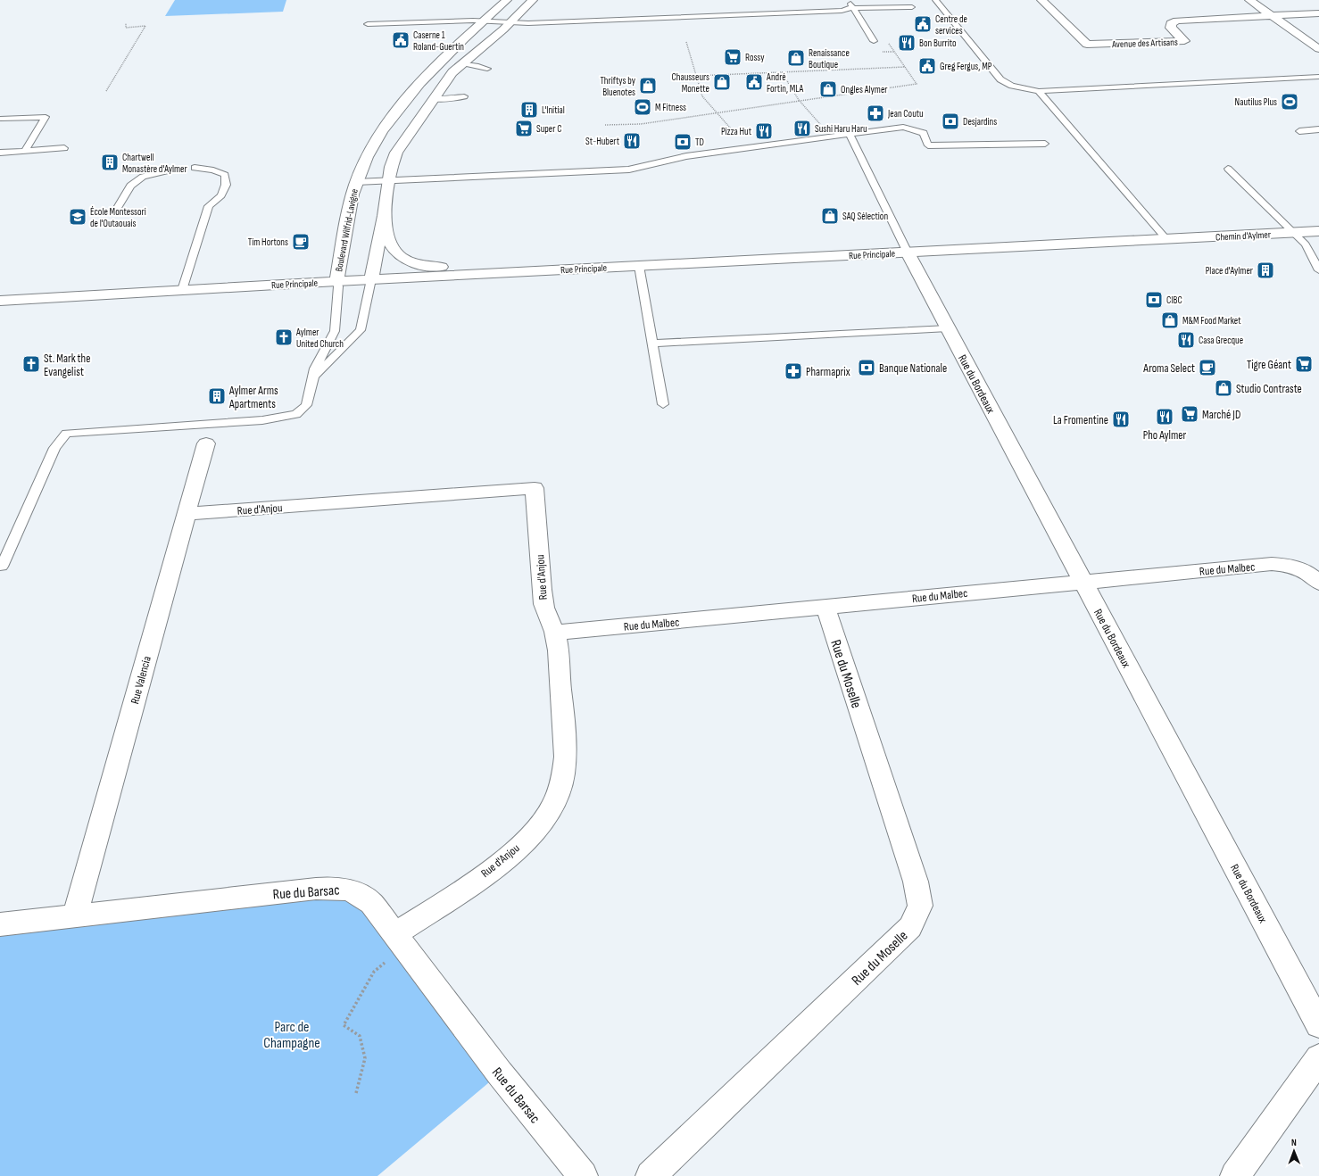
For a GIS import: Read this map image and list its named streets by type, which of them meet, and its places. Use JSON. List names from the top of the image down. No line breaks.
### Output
{"streets":{"street":["Avenue des Artisans","Boulevard Wilfrid-Lavigne","Chemin d'Aylmer","Rue Principale","Rue du Bordeaux","Rue d'Anjou","Rue du Malbec","Rue du Moselle","Rue Valencia","Rue du Barsac"]},"crossings":[["Boulevard Wilfrid-Lavigne","Rue Principale"],["Chemin d'Aylmer","Rue Principale"],["Rue Principale","Rue du Bordeaux"],["Rue du Bordeaux","Rue du Malbec"],["Rue d'Anjou","Rue du Malbec"],["Rue d'Anjou","Rue Valencia"],["Rue d'Anjou","Rue du Barsac"],["Rue du Malbec","Rue du Moselle"],["Rue Valencia","Rue du Barsac"]],"parks":["Parc de Champagne"],"places":{"public building":["Centre de services","Caserne 1 Roland-Guertin","Greg Fergus, MP","André Fortin, MLA"],"restaurant":["Bon Burrito","Sushi Haru Haru","Pizza Hut","St-Hubert","Casa Grecque","Pho Aylmer","La Fromentine"],"supermarket":["Rossy","Super C","Tigre Géant","Marché JD"],"shop":["Renaissance Boutique","Chausseurs Monette","Thriftys by Bluenotes","Ongles Alymer","SAQ Sélection","M&M Food Market","Studio Contraste"],"sports":["Nautilus Plus","M Fitness"],"building":["L'Initial","Chartwell Monastère d'Aylmer","Place d'Aylmer","Aylmer Arms Apartments"],"pharmacy":["Jean Coutu","Pharmaprix"],"bank":["Desjardins","TD","CIBC","Banque Nationale"],"school or university":["École Montessori de l'Outaouais"],"cafe":["Tim Hortons","Aroma Select"],"church":["Aylmer United Church","St. Mark the Evangelist"]},"north":"top"}
